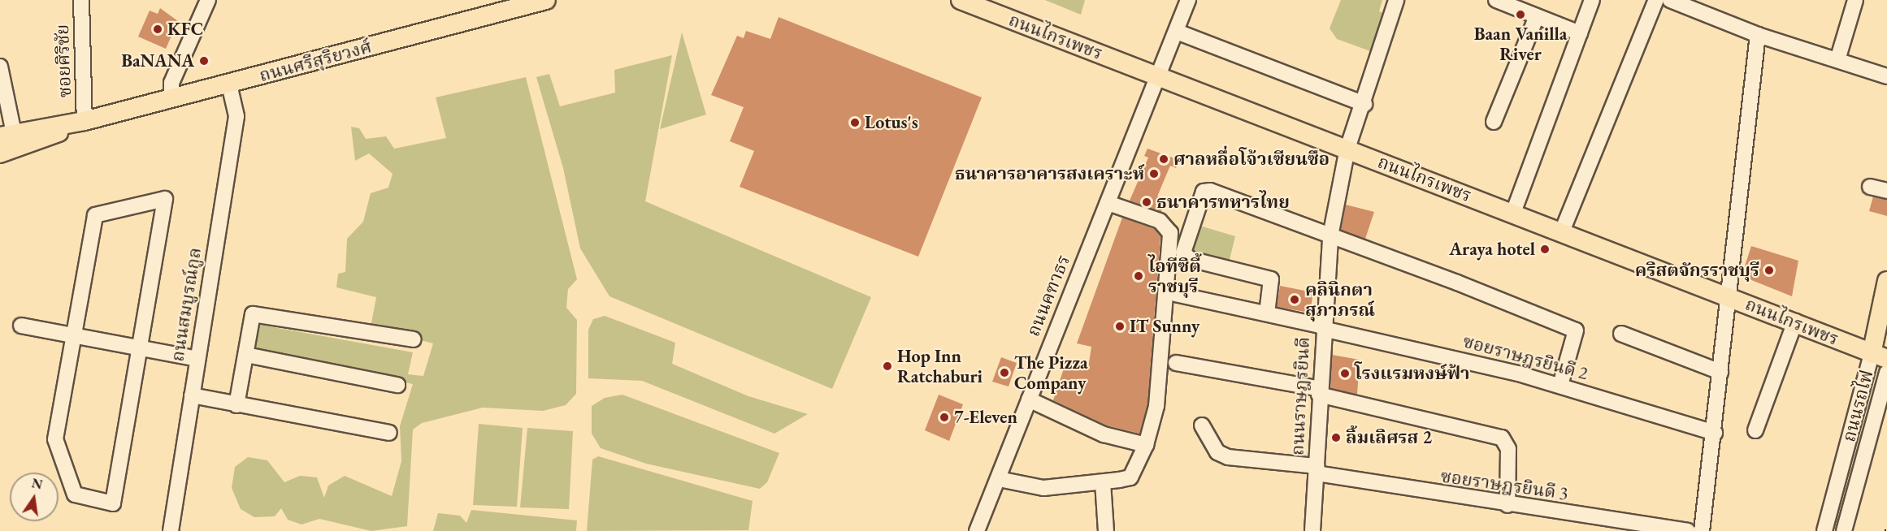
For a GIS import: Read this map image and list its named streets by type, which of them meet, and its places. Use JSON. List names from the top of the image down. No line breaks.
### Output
{"streets":{"main road":["ถนนไกรเพชร","ถนนศรีสุริยวงศ์","ถนนรถไฟ"],"street":["ซอยศิริชัย","ถนนคฑาธร","ถนนสมบูรณ์กูล","ซอยราษฎรยินดี 2","ถนนราษฎรยินดี","ซอยราษฎรยินดี 3"]},"crossings":[["ถนนไกรเพชร","ถนนคฑาธร"],["ถนนไกรเพชร","ถนนราษฎรยินดี"],["ถนนไกรเพชร","ถนนรถไฟ"],["ซอยศิริชัย","ถนนศรีสุริยวงศ์"],["ถนนศรีสุริยวงศ์","ถนนสมบูรณ์กูล"],["ซอยราษฎรยินดี 2","ถนนราษฎรยินดี"],["ถนนราษฎรยินดี","ซอยราษฎรยินดี 3"]],"places":["Baan Vanilla River","KFC","BaNANA","Lotus's","ศาลหลื่อโจ้วเซียนซือ","ธนาคารอาคารสงเคราะห์","ธนาคารทหารไทย","Araya hotel","คริสตจักรราชบุรี","ไอทีซิตี้ ราชบุรี","คลินิกตา สุภาภรณ์","IT Sunny","Hop Inn Ratchaburi","The Pizza Company","โรงแรมหงษ์ฟ้า","7-Eleven","ลิ้มเลิศรส 2"],"north":"top"}
